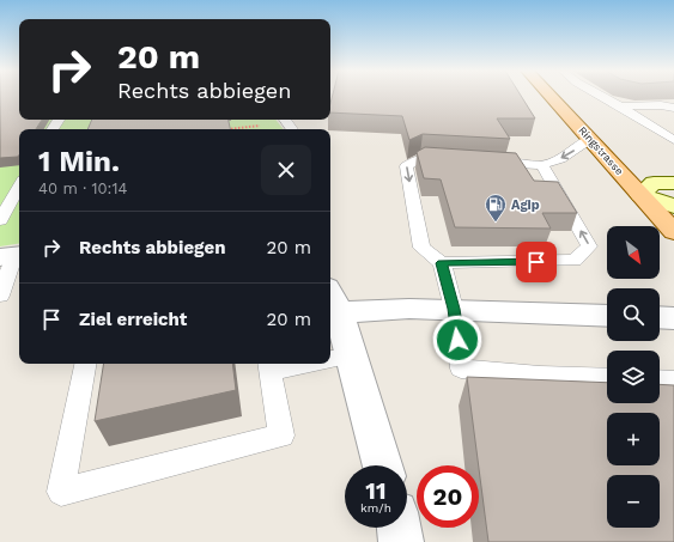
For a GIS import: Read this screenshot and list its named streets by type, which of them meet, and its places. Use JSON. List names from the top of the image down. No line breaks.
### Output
{"streets":{"main road":["Ringstrasse"]},"places":{"fuel station":["Agip"]},"north":"bottom right","page":{"turn":["20 m","Rechts abbiegen"],"heading":["1 Min.","40 m · 10:14"],"list":[{"name":"Rechts abbiegen","value":"20 m"},{"name":"Ziel erreicht","value":"20 m"}],"map_buttons":["+","−"],"speed":"11 km/h","limit":"20"}}
